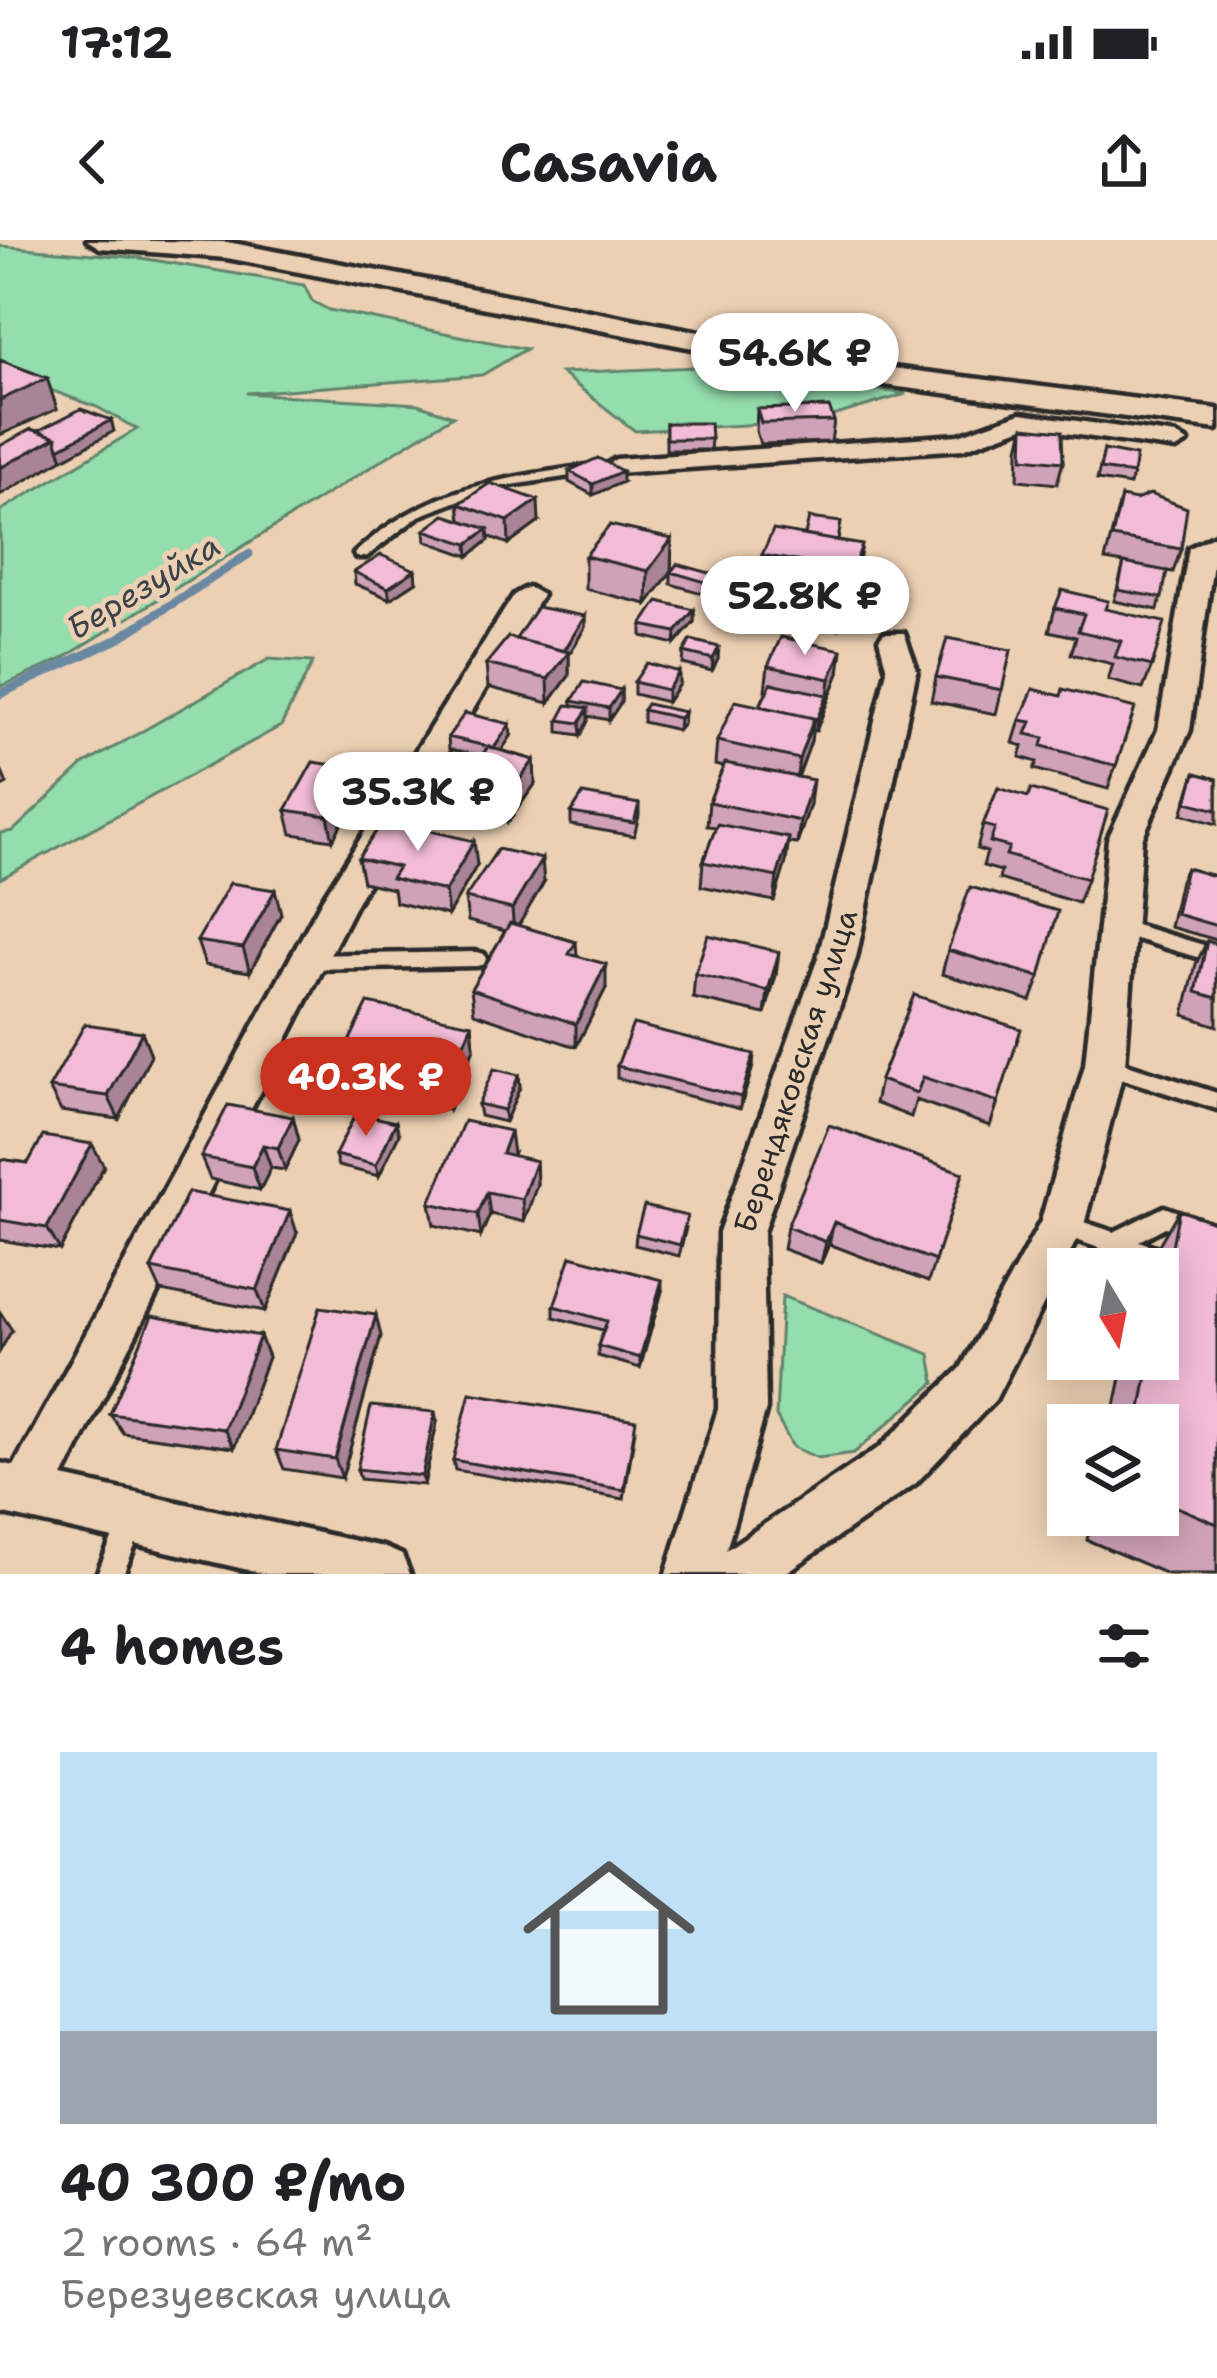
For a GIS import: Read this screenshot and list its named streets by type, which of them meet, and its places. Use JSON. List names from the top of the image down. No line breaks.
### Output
{"streets":{"street":["Берендяковская улица"]},"water":["Березуйка"],"north":"bottom","page":{"status":"17:12","header":"Casavia","price":["54.6K ₽","52.8K ₽","35.3K ₽","40.3K ₽"],"heading":"4 homes","list":[{"name":"40 300 ₽/mo","note":"2 rooms · 64 m² · Березуевская улица"}]}}
